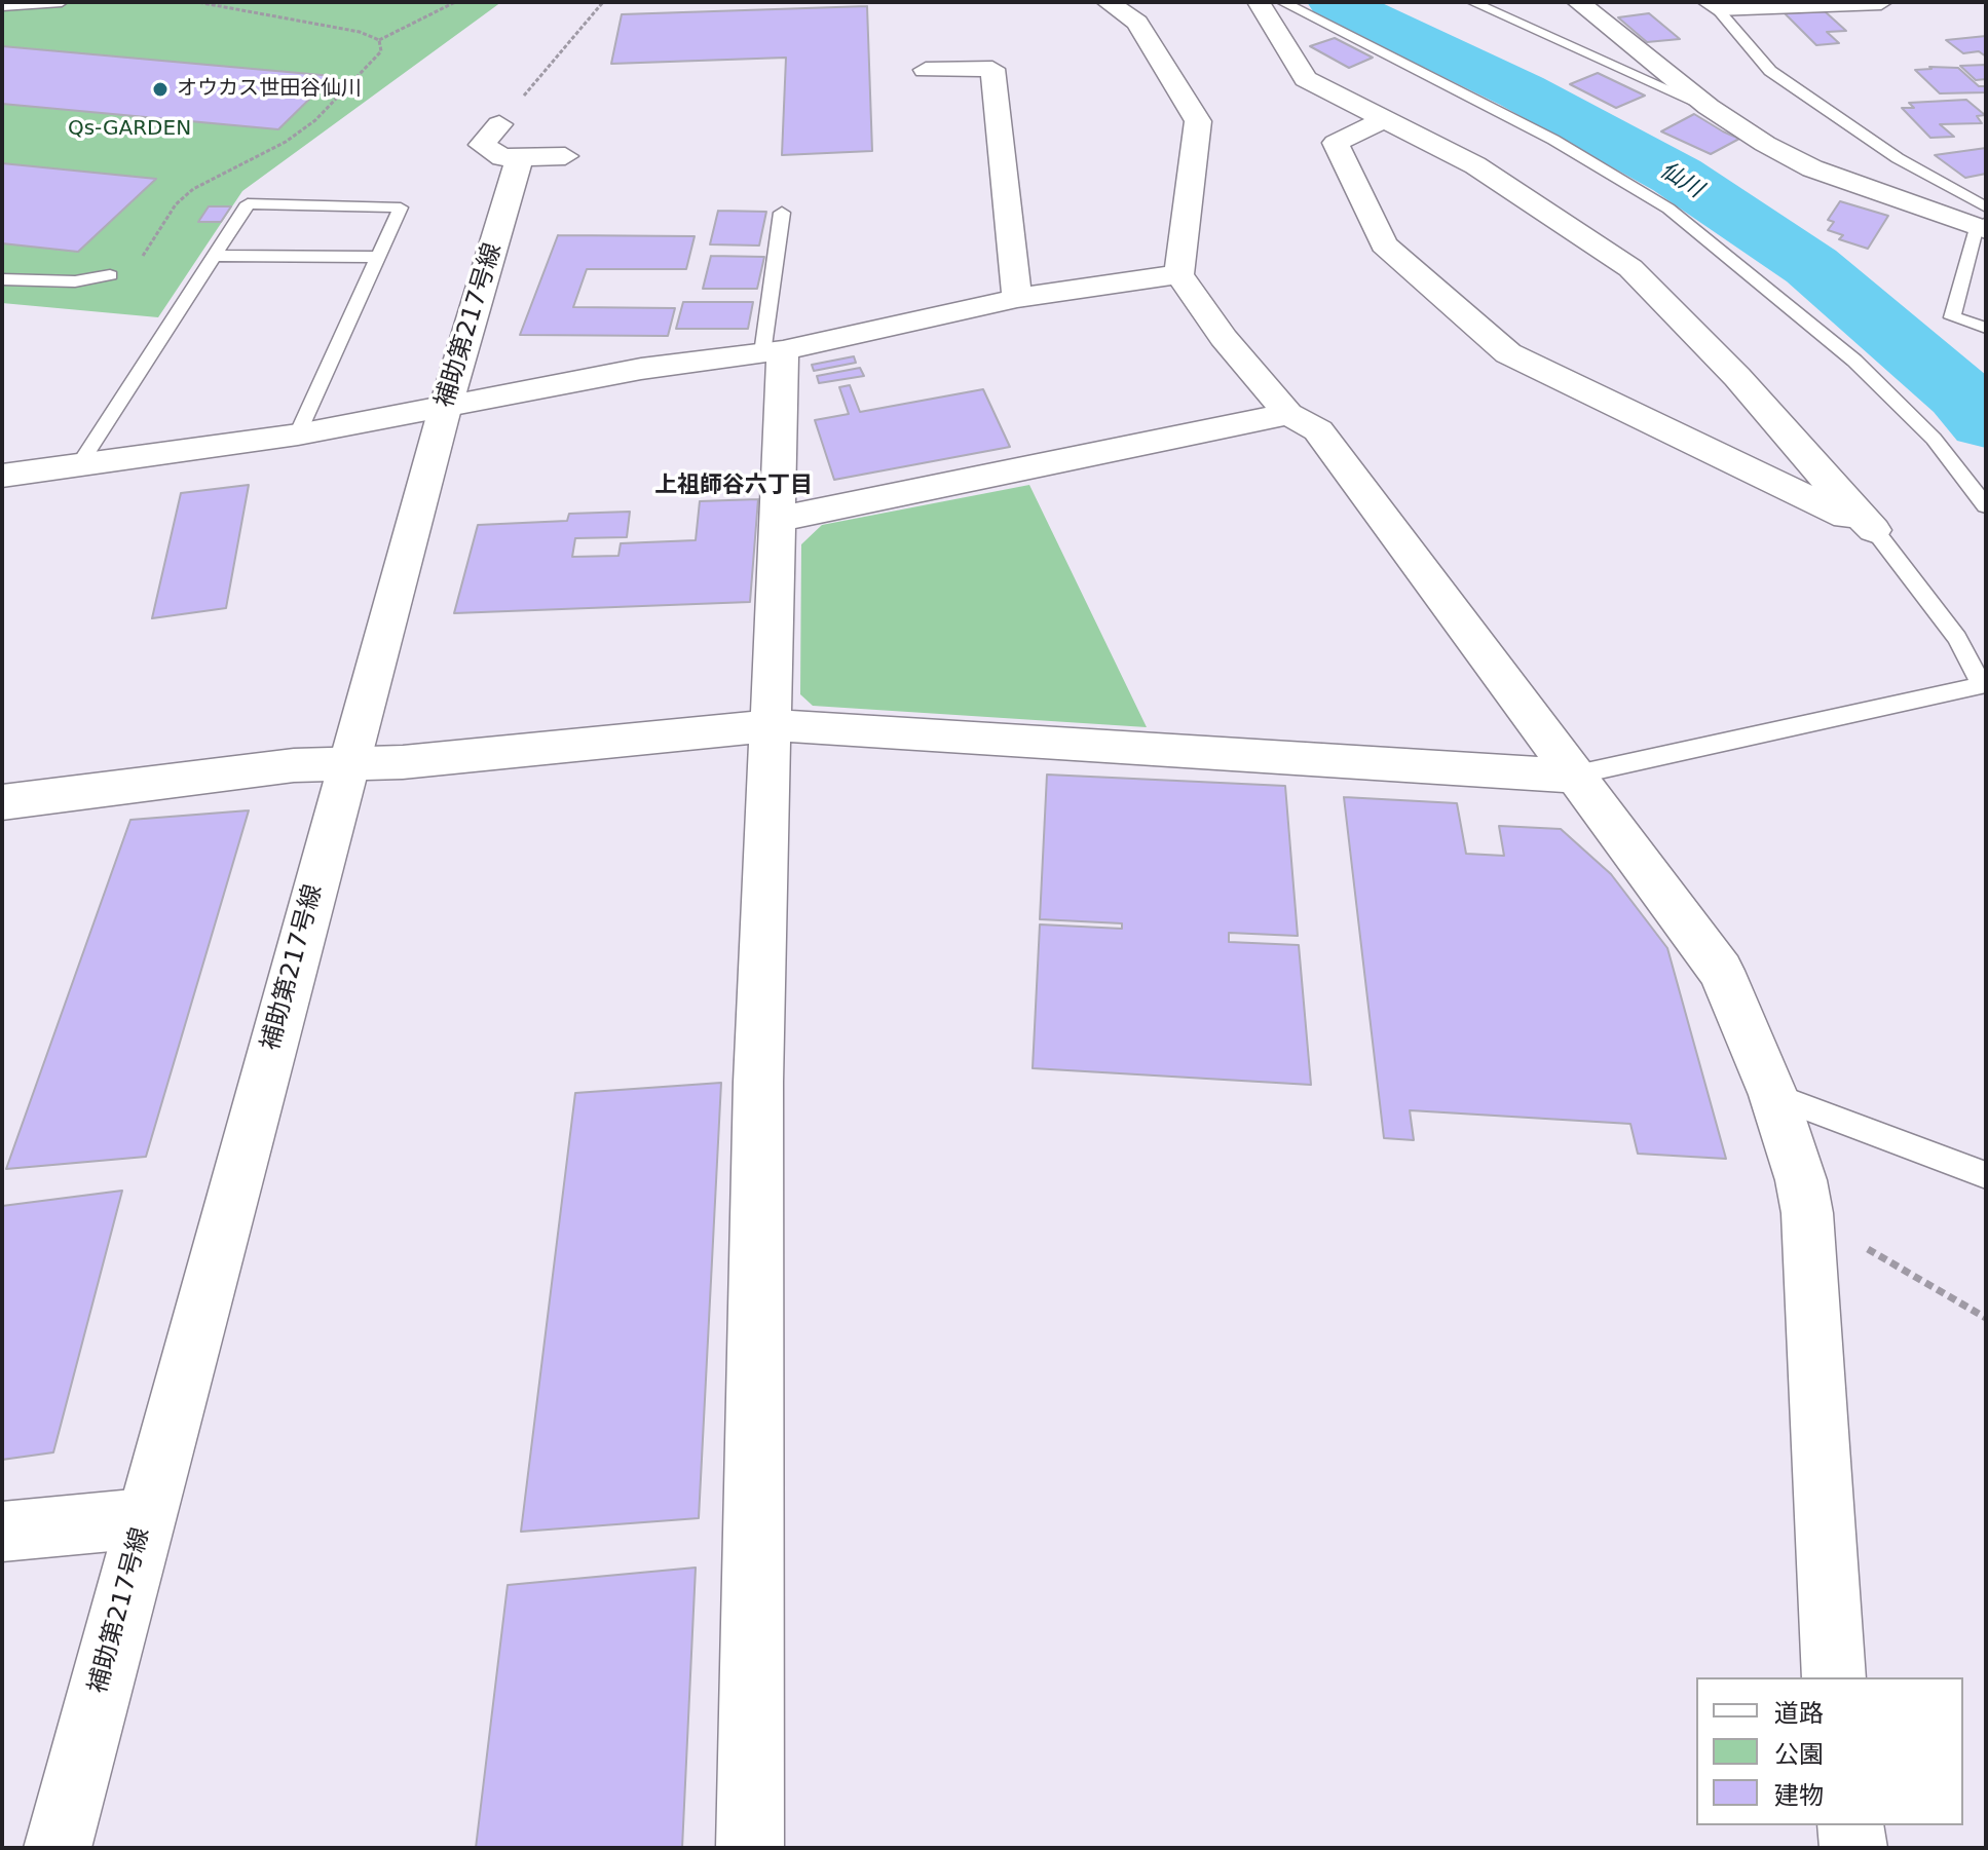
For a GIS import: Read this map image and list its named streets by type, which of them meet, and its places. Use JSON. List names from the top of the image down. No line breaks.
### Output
{"streets":{"street":["補助第217号線"]},"districts":["上祖師谷六丁目"],"water":["仙川"],"parks":["Qs-GARDEN"],"places":["オウカス世田谷仙川"],"legend":["道路","公園","建物"]}
